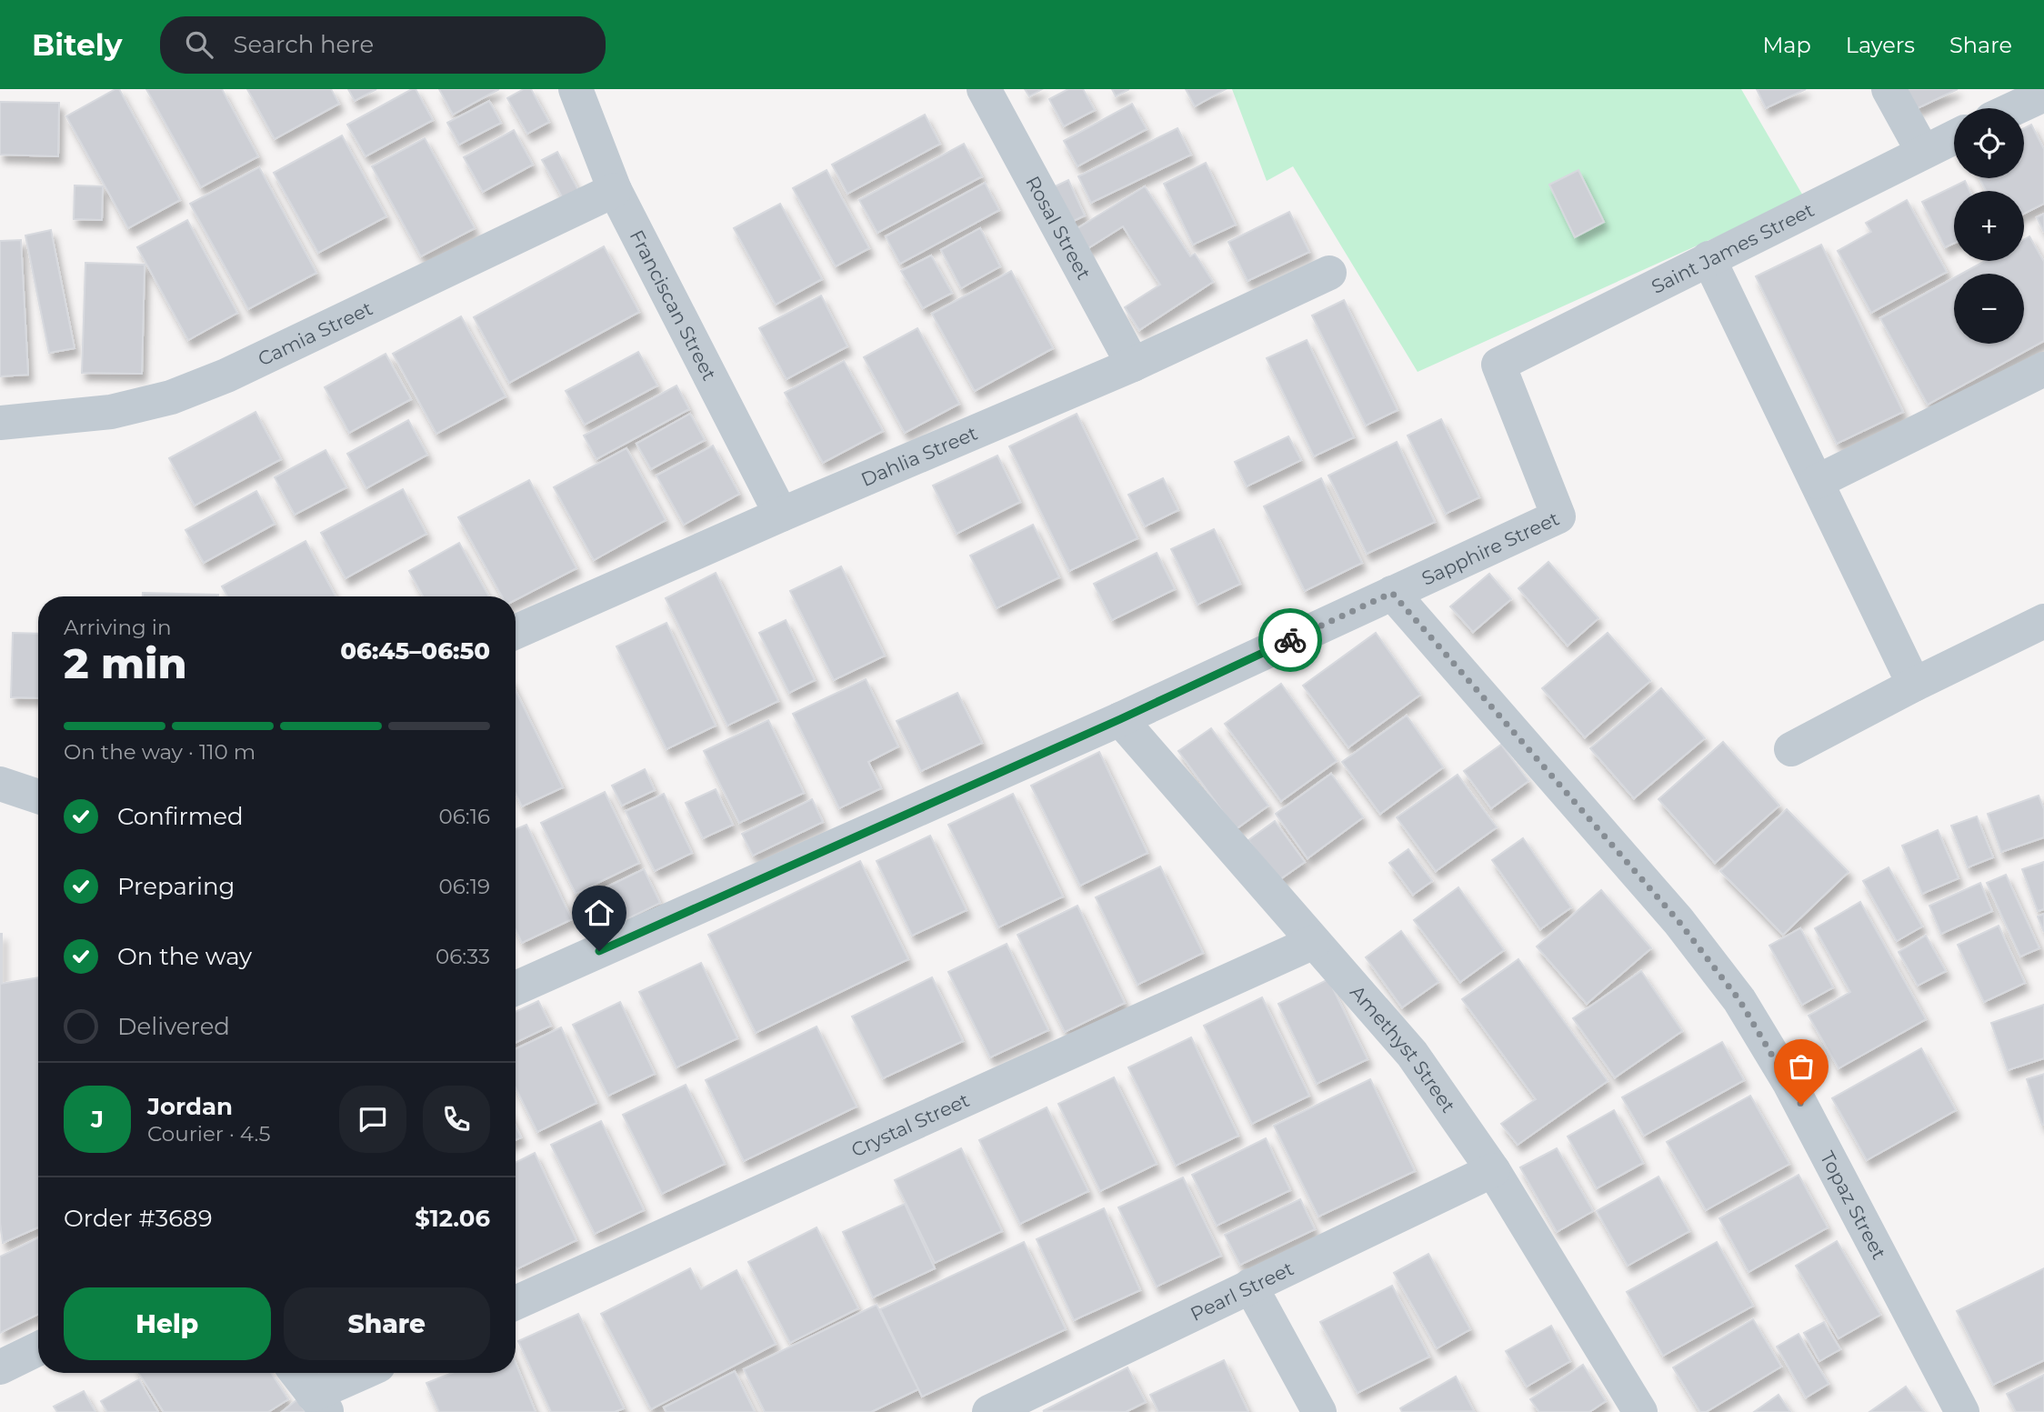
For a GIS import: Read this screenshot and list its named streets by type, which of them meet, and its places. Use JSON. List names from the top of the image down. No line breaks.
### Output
{"streets":{"street":["Rosal Street","Saint James Street","Franciscan Street","Camia Street","Dahlia Street","Sapphire Street","Amethyst Street","Crystal Street","Topaz Street","Pearl Street"]},"crossings":[["Rosal Street","Dahlia Street"],["Saint James Street","Sapphire Street"],["Franciscan Street","Camia Street"],["Franciscan Street","Dahlia Street"],["Sapphire Street","Amethyst Street"],["Sapphire Street","Topaz Street"],["Amethyst Street","Crystal Street"],["Amethyst Street","Pearl Street"]],"page":{"header":"Bitely","search":"Search here","nav":["Map","Layers","Share"],"map_buttons":["+","−"],"heading":["2 min","Arriving in","06:45–06:50"],"panel":["Jordan","Courier · 4.5","Order #3689","$12.06"],"bar":"On the way · 110 m","list":[["Confirmed","06:16"],["Preparing","06:19"],["On the way","06:33"],"Delivered"],"round":"J","buttons":["Help","Share"]}}
